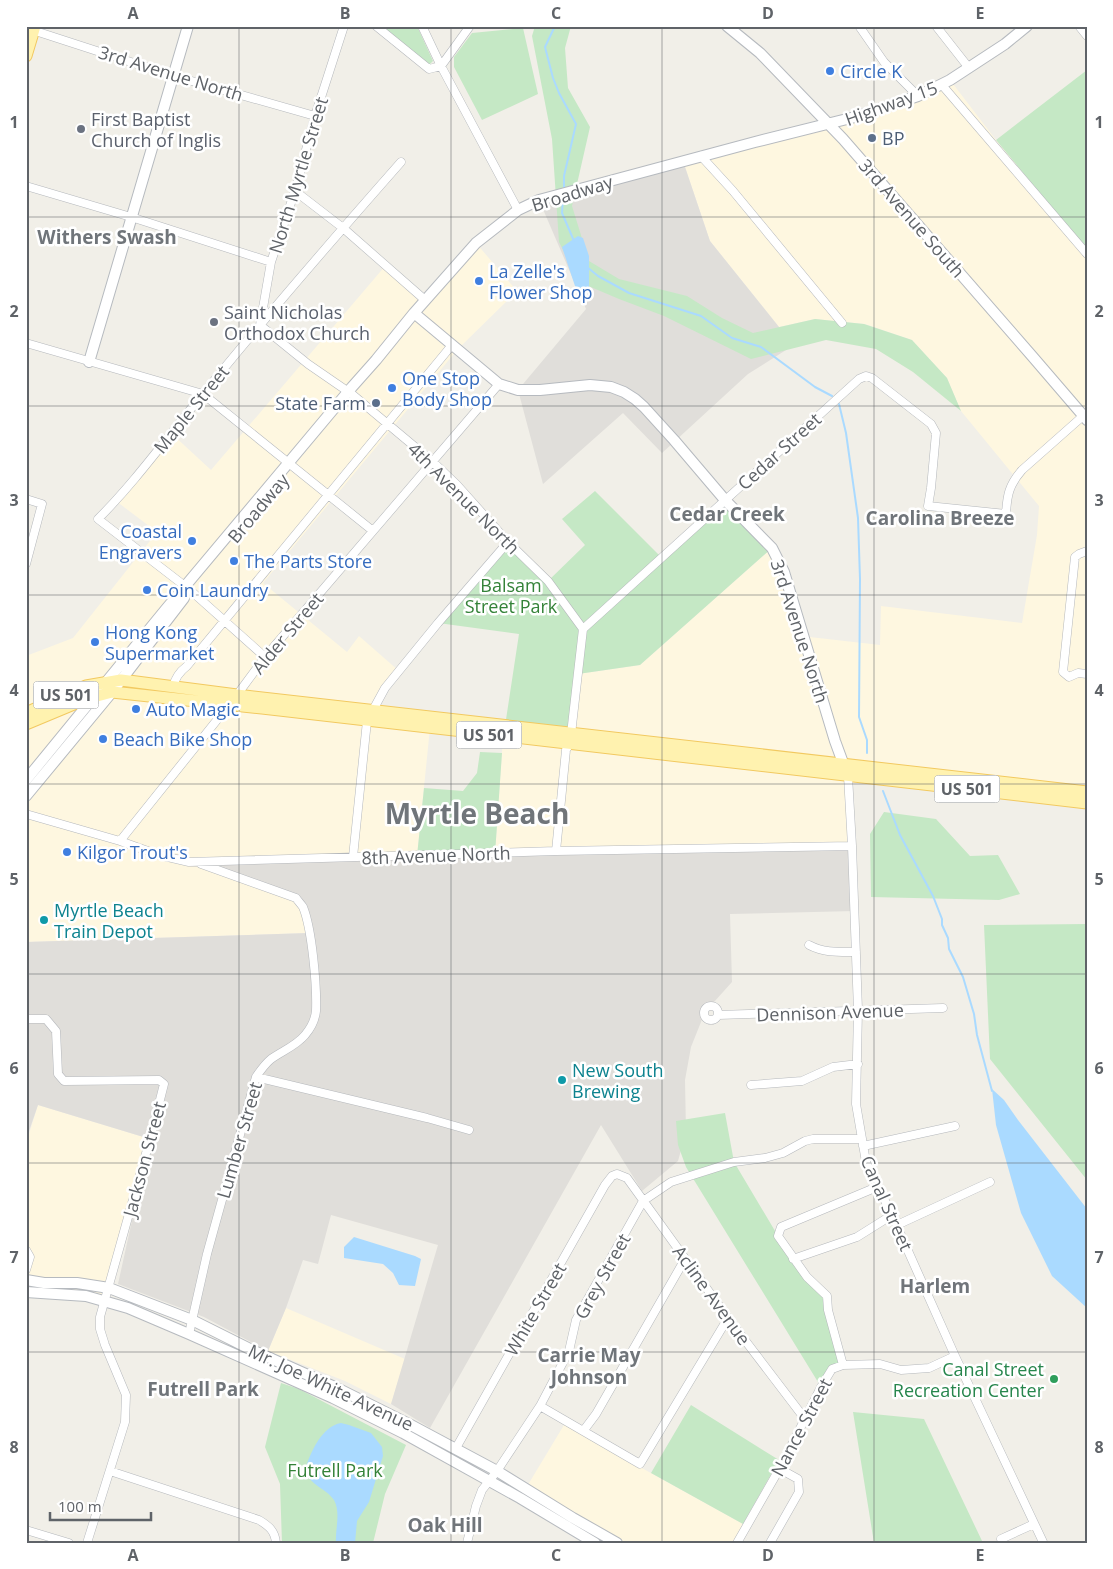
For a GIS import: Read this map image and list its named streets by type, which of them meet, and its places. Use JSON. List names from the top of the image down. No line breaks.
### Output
{"streets":{"main road":["3rd Avenue North","Highway 15","Broadway","3rd Avenue South","US 501","Mr. Joe White Avenue"],"street":["North Myrtle Street","Maple Street","Cedar Street","4th Avenue North","Alder Street","8th Avenue North","Dennison Avenue","Lumber Street","Jackson Street","Canal Street","Grey Street","Acline Avenue","White Street","Nance Street"]},"crossings":[["3rd Avenue North","North Myrtle Street"],["3rd Avenue North","Broadway"],["3rd Avenue North","Cedar Street"],["3rd Avenue North","Alder Street"],["3rd Avenue North","US 501"],["3rd Avenue North","Canal Street"],["Highway 15","Broadway"],["Highway 15","3rd Avenue South"],["North Myrtle Street","Maple Street"],["North Myrtle Street","4th Avenue North"],["Broadway","3rd Avenue South"],["Broadway","Maple Street"],["Broadway","4th Avenue North"],["Broadway","US 501"],["3rd Avenue South","Cedar Street"],["Maple Street","4th Avenue North"],["Cedar Street","4th Avenue North"],["4th Avenue North","Alder Street"],["Alder Street","US 501"],["Alder Street","8th Avenue North"],["US 501","Canal Street"],["8th Avenue North","Lumber Street"],["8th Avenue North","Canal Street"],["Dennison Avenue","Canal Street"],["Lumber Street","Mr. Joe White Avenue"],["Jackson Street","Mr. Joe White Avenue"],["Canal Street","Nance Street"],["Grey Street","Acline Avenue"],["Grey Street","Mr. Joe White Avenue"],["Acline Avenue","White Street"],["Acline Avenue","Nance Street"],["White Street","Mr. Joe White Avenue"]],"districts":["Withers Swash","Cedar Creek","Carolina Breeze","Myrtle Beach","Harlem","Carrie May Johnson","Futrell Park","Oak Hill"],"parks":["Balsam Street Park","Futrell Park"],"places":["Circle K","First Baptist Church of Inglis","BP","La Zelle's Flower Shop","Saint Nicholas Orthodox Church","One Stop Body Shop","State Farm","Coastal Engravers","The Parts Store","Coin Laundry","Hong Kong Supermarket","Auto Magic","Beach Bike Shop","Kilgor Trout's","Myrtle Beach Train Depot","New South Brewing","Canal Street Recreation Center"],"scale_bar":"100 m","grid":{"columns":["A","B","C","D","E"],"rows":["1","2","3","4","5","6","7","8"]}}
